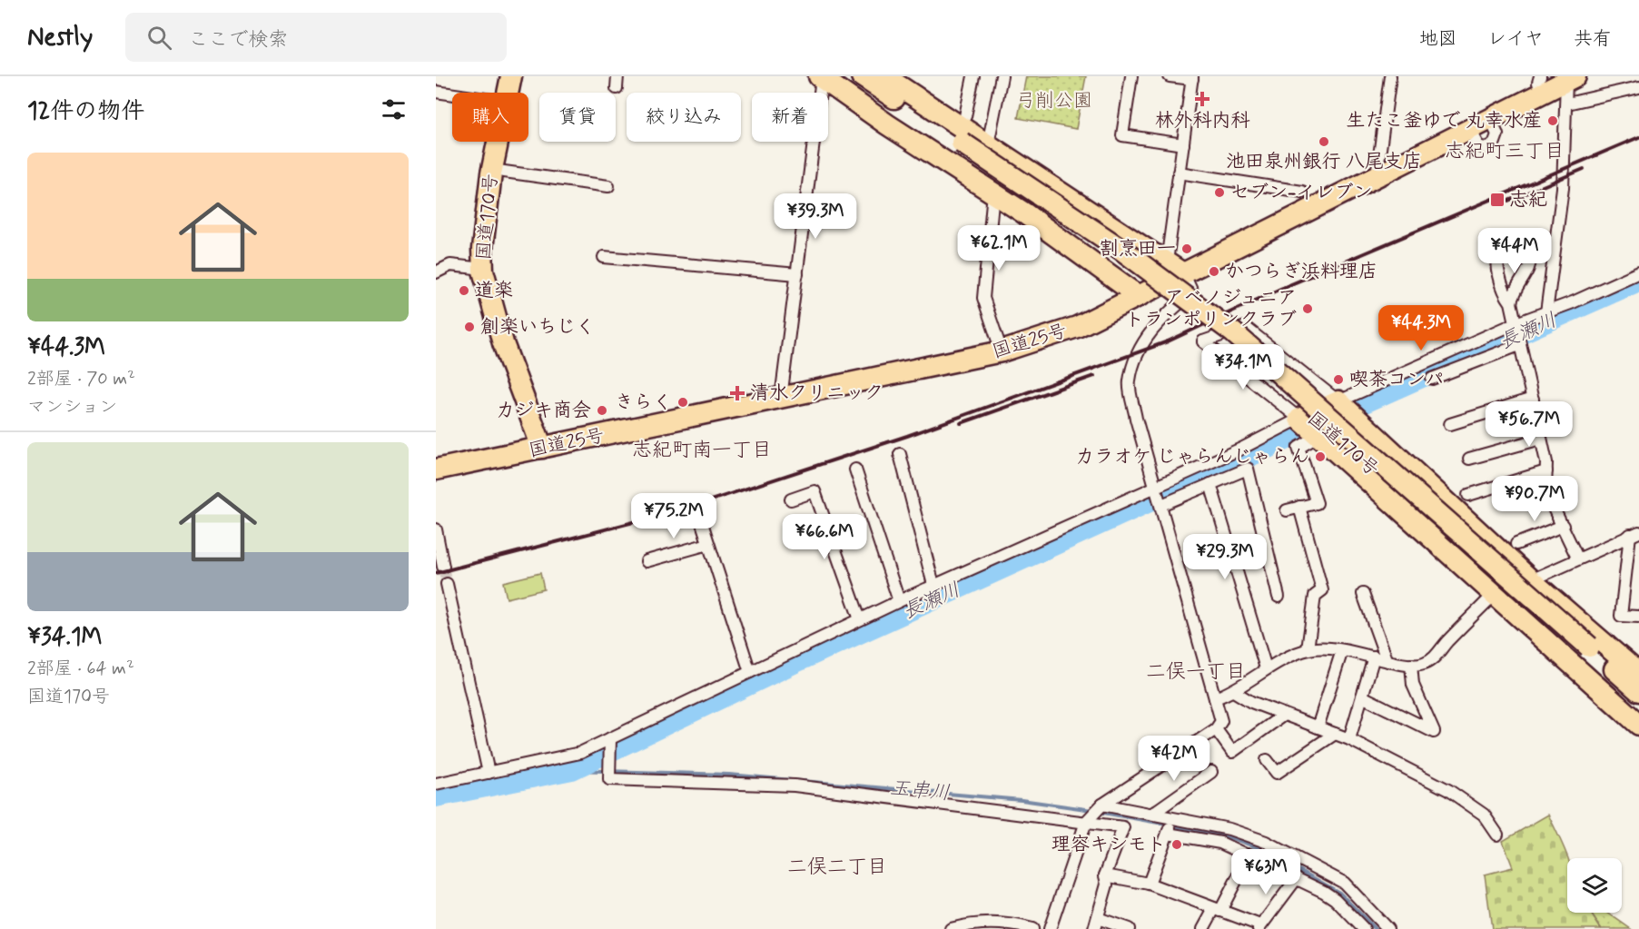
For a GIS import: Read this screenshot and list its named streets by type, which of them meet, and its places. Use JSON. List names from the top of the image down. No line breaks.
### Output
{"streets":{"highway":["国道170号","国道25号"]},"crossings":[["国道170号","国道25号"]],"districts":["志紀町三丁目","志紀町南一丁目","二俣一丁目","二俣二丁目"],"water":["長瀬川","玉串川"],"parks":["弓削公園"],"places":{"health":["林外科内科","清水クリニック"],"other":["生たこ釜ゆで 丸幸水産","池田泉州銀行 八尾支店","セブン-イレブン","割烹田一","かつらぎ浜料理店","道楽","アベノジュニア トランポリンクラブ","創楽いちじく","喫茶コンパ","きらく","カジキ商会","カラオケ じゃらんじゃらん","理容キシモト"],"transit":["志紀"]},"page":{"header":"Nestly","search":"ここで検索","nav":["地図","レイヤ","共有"],"heading":"12件の物件","chip":["購入","賃貸","絞り込み","新着"],"list":[{"name":"¥44.3M","note":"2部屋 · 70 m² · マンション"},{"name":"¥34.1M","note":"2部屋 · 64 m² · 国道170号"}],"price":["¥39.3M","¥62.1M","¥44M","¥44.3M","¥34.1M","¥56.7M","¥90.7M","¥75.2M","¥66.6M","¥29.3M","¥42M","¥63M"]}}
